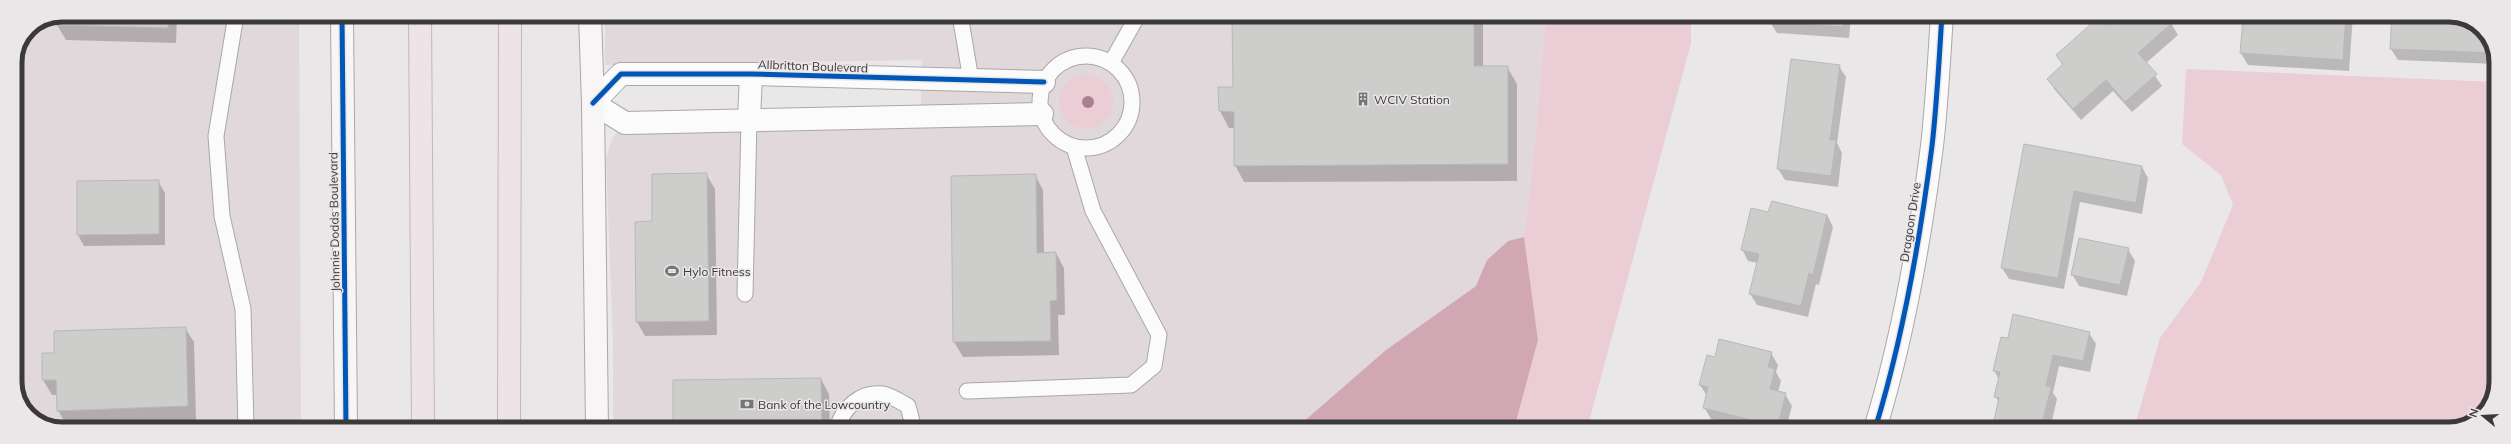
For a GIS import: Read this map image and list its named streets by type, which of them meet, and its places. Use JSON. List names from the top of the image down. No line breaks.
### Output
{"streets":{"street":["Allbritton Boulevard","Johnnie Dodds Boulevard","Dragoon Drive"]},"places":{"building":["WCIV Station"],"sports":["Hylo Fitness"],"bank":["Bank of the Lowcountry"]},"north":"left"}
